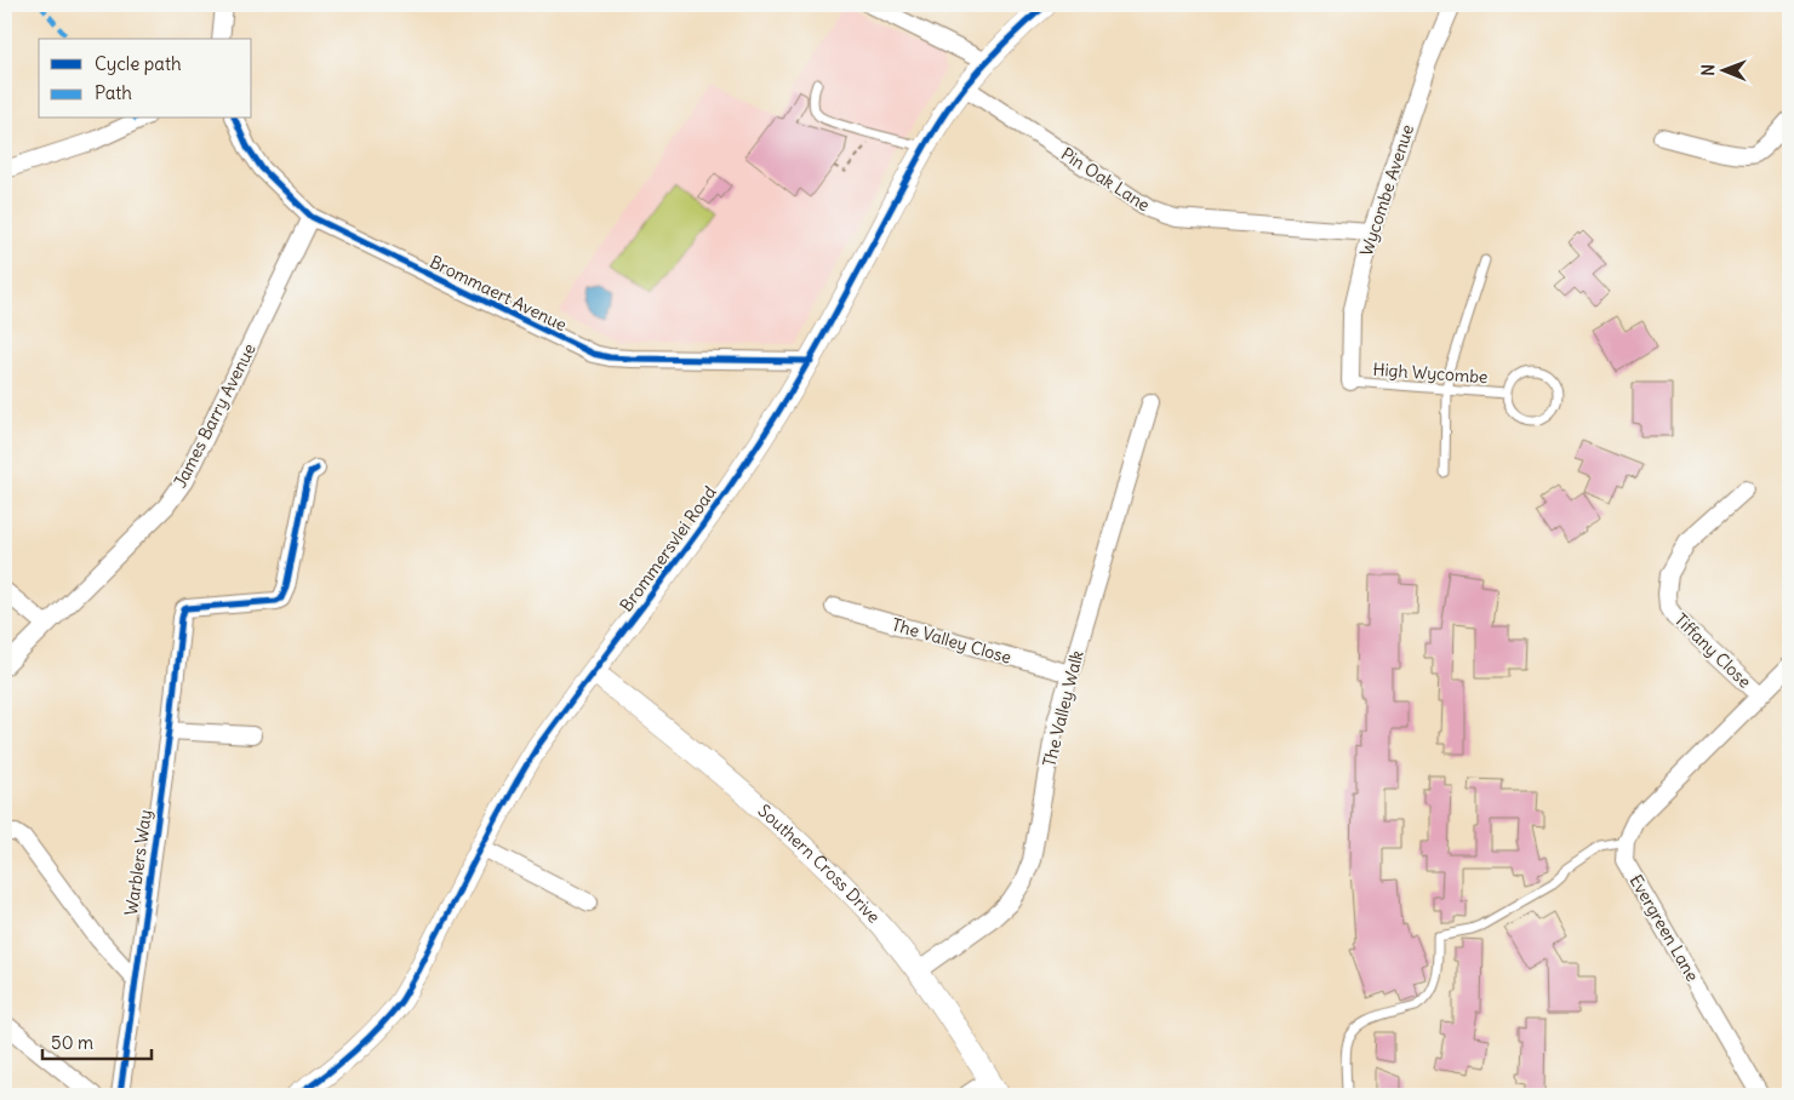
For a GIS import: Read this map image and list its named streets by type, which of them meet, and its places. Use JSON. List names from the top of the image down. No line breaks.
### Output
{"streets":{"street":["Pin Oak Lane","Wycombe Avenue","Brommaert Avenue","James Barry Avenue","Brommersvlei Road","The Valley Close","Tiffany Close","The Valley Walk","Warblers Way","Southern Cross Drive","Evergreen Lane"],"lane":["High Wycombe"]},"crossings":[["Pin Oak Lane","Wycombe Avenue"],["Pin Oak Lane","Brommersvlei Road"],["Wycombe Avenue","High Wycombe"],["Brommaert Avenue","James Barry Avenue"],["Brommaert Avenue","Brommersvlei Road"],["Brommersvlei Road","Southern Cross Drive"],["The Valley Close","The Valley Walk"],["The Valley Walk","Southern Cross Drive"]],"legend":["Cycle path","Path"],"scale_bar":"50 m","north":"left"}
